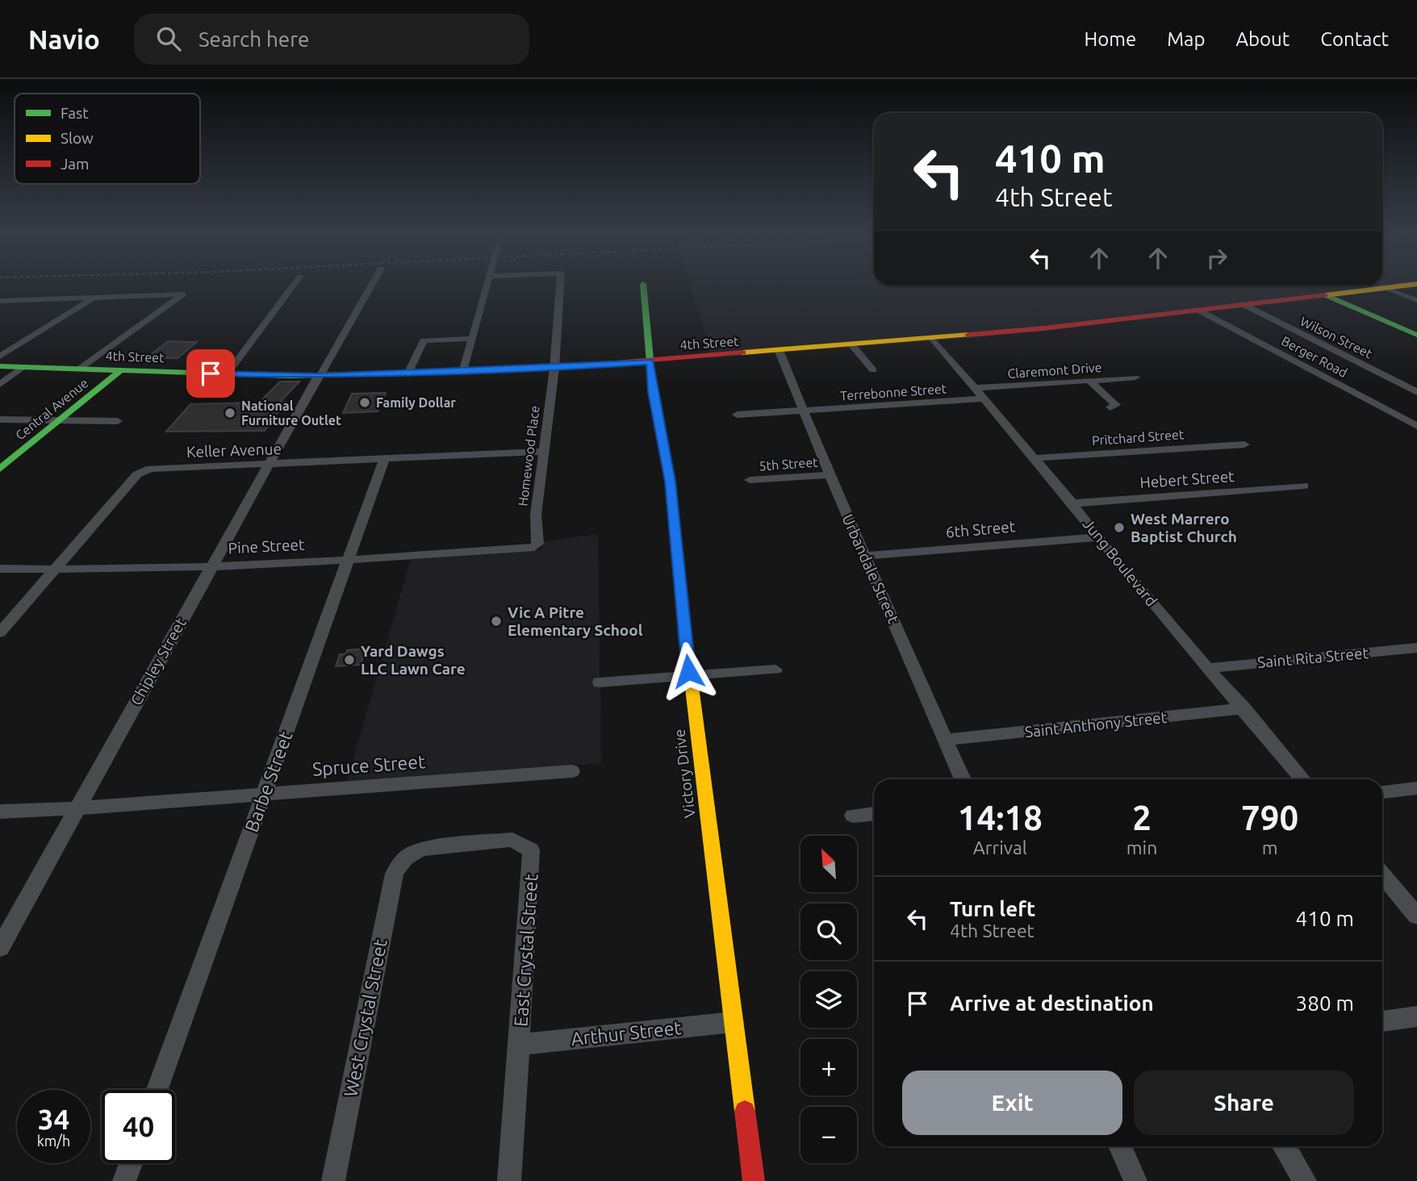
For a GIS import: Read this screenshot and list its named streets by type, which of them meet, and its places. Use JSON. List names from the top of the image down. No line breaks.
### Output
{"streets":{"main road":["4th Street","Central Avenue","Victory Drive"],"street":["Wilson Street","Berger Road","Claremont Drive","Terrebonne Street","Pritchard Street","Keller Avenue","Homewood Place","5th Street","Hebert Street","6th Street","Pine Street","Jung Boulevard","Urbandale Street","Saint Rita Street","Chipley Street","Saint Anthony Street","Spruce Street","Barbe Street","East Crystal Street","West Crystal Street","Arthur Street"]},"crossings":[["Wilson Street","4th Street"],["4th Street","Berger Road"],["4th Street","Central Avenue"],["4th Street","Homewood Place"],["4th Street","Jung Boulevard"],["4th Street","Urbandale Street"],["4th Street","Chipley Street"],["4th Street","Victory Drive"],["Claremont Drive","Terrebonne Street"],["Claremont Drive","Jung Boulevard"],["Terrebonne Street","Jung Boulevard"],["Terrebonne Street","Urbandale Street"],["Pritchard Street","Jung Boulevard"],["Keller Avenue","Homewood Place"],["Keller Avenue","Pine Street"],["Keller Avenue","Chipley Street"],["Keller Avenue","Barbe Street"],["Homewood Place","Pine Street"],["5th Street","Urbandale Street"],["Hebert Street","Jung Boulevard"],["6th Street","Jung Boulevard"],["6th Street","Urbandale Street"],["Pine Street","Chipley Street"],["Pine Street","Barbe Street"],["Jung Boulevard","Saint Rita Street"],["Jung Boulevard","Saint Anthony Street"],["Urbandale Street","Saint Anthony Street"],["Chipley Street","Spruce Street"],["Spruce Street","Barbe Street"],["Victory Drive","Arthur Street"],["East Crystal Street","West Crystal Street"],["East Crystal Street","Arthur Street"]],"places":["Family Dollar","National Furniture Outlet","West Marrero Baptist Church","Vic A Pitre Elementary School","Yard Dawgs LLC Lawn Care"],"legend":["Fast","Slow","Jam"],"north":"top left","page":{"header":"Navio","search":"Search here","nav":["Home","Map","About","Contact"],"turn":["410 m","4th Street"],"eta":["14:18","Arrival","2","min","790","m"],"map_buttons":["+","−"],"list":[{"name":"Turn left","note":"4th Street","value":"410 m"},{"name":"Arrive at destination","value":"380 m"}],"buttons":["Exit","Share"],"speed":"34 km/h","limit":"40"}}
